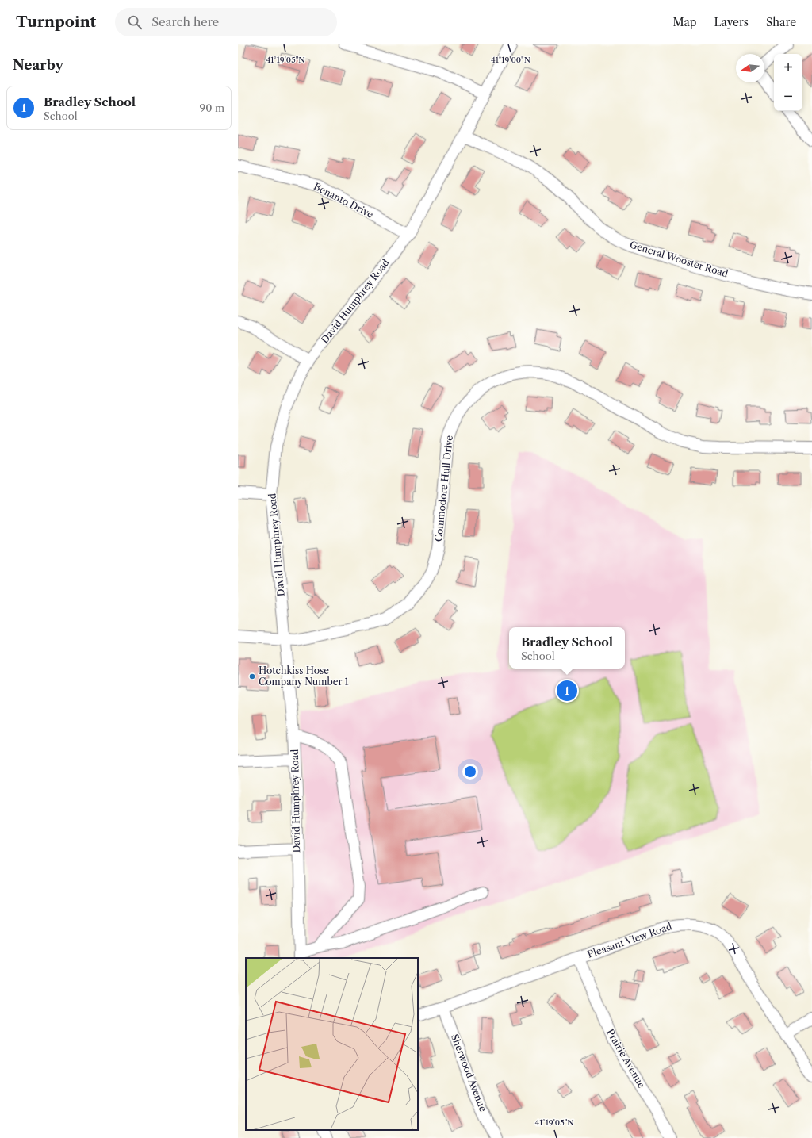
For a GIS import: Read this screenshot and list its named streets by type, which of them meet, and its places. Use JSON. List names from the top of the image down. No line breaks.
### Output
{"streets":{"street":["Benanto Drive","General Wooster Road","David Humphrey Road","Commodore Hull Drive","Pleasant View Road","Prairie Avenue","Sherwood Avenue"]},"crossings":[["Benanto Drive","David Humphrey Road"],["General Wooster Road","David Humphrey Road"],["David Humphrey Road","Commodore Hull Drive"],["Pleasant View Road","Prairie Avenue"],["Pleasant View Road","Sherwood Avenue"]],"places":["Hotchkiss Hose Company Number 1"],"north":"left","page":{"header":"Turnpoint","search":"Search here","nav":["Map","Layers","Share"],"heading":"Nearby","map_buttons":["+","−"],"list":[{"mark":"1","name":"Bradley School","note":"School","value":"90 m"}],"popup":["Bradley School","School"],"pins":"1"},"coordinates":["41°19'05\"N","41°19'00\"N"]}
